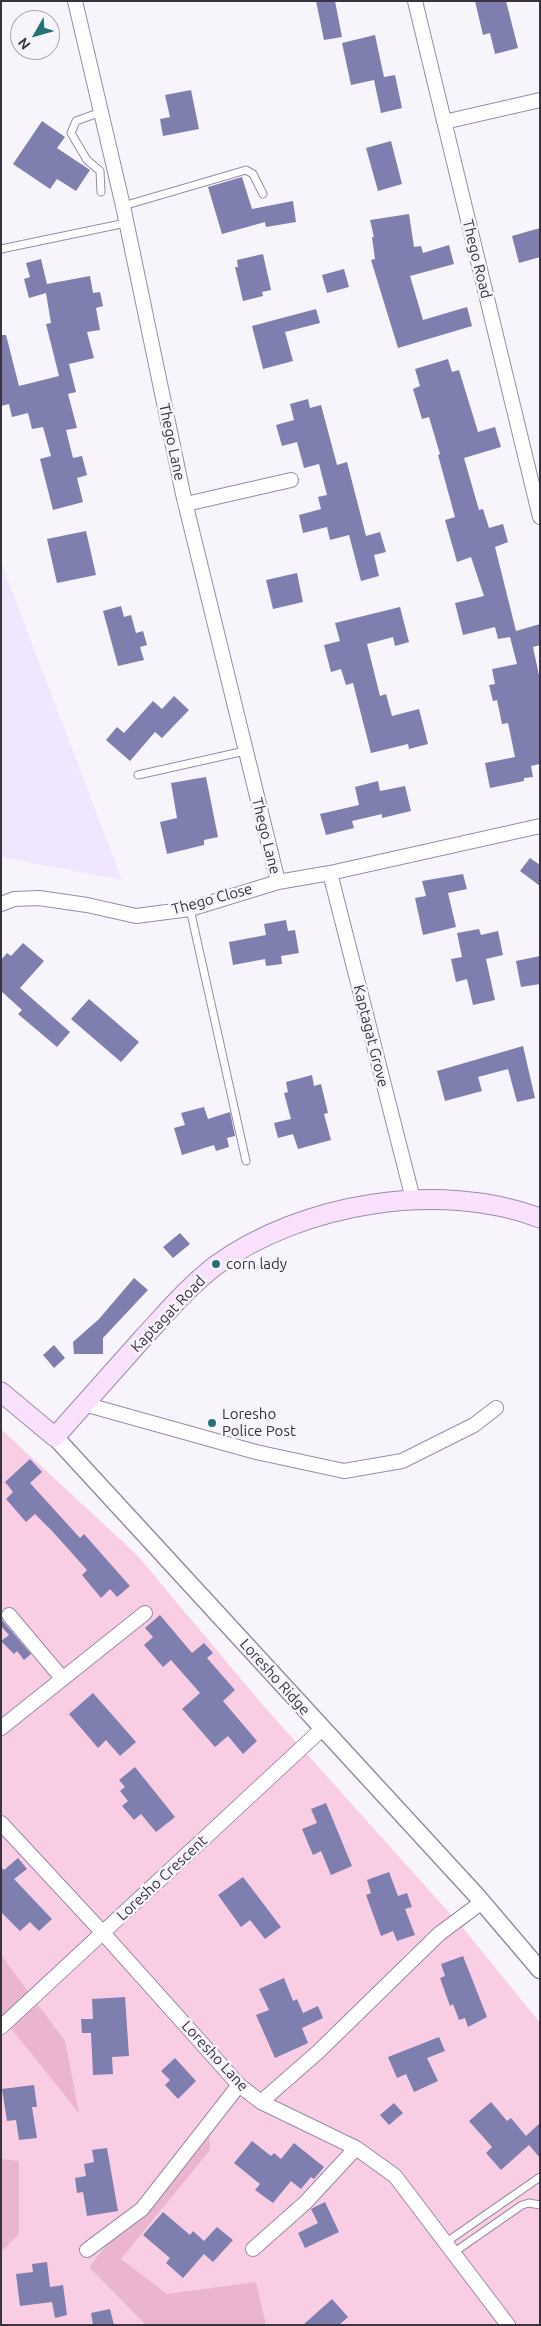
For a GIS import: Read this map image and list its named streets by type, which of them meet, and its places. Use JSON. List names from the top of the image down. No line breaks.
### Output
{"streets":{"main road":["Kaptagat Road","Loresho Ridge"],"street":["Thego Road","Thego Lane","Thego Close","Kaptagat Grove","Loresho Crescent","Loresho Lane"]},"crossings":[["Thego Lane","Thego Close"],["Thego Close","Kaptagat Grove"],["Kaptagat Grove","Kaptagat Road"],["Kaptagat Road","Loresho Ridge"],["Loresho Ridge","Loresho Crescent"],["Loresho Crescent","Loresho Lane"]],"places":["corn lady","Loresho Police Post"],"north":"bottom left"}
